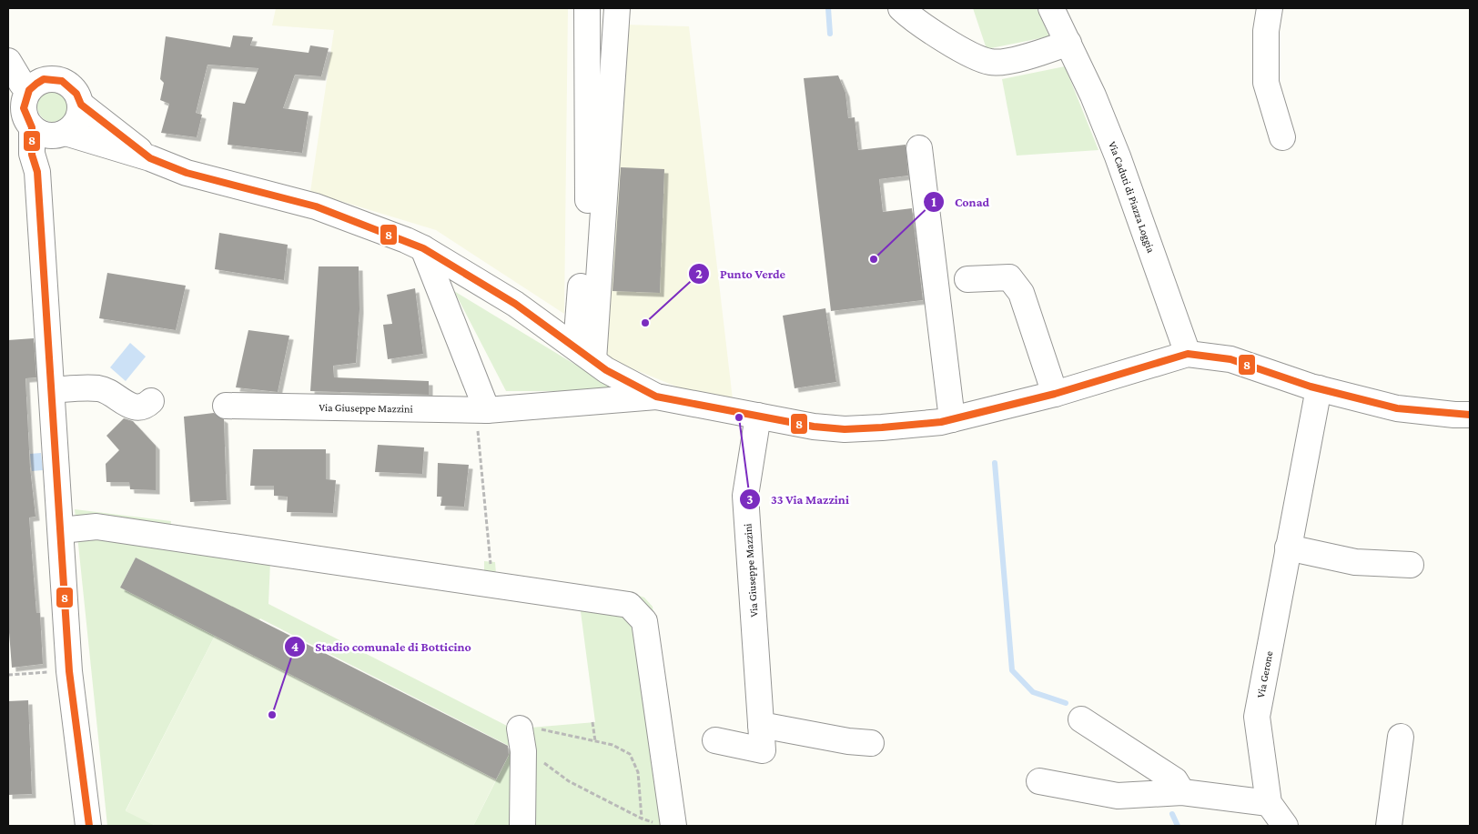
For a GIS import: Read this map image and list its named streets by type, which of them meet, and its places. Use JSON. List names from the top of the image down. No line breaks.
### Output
{"streets":{"street":["Via Caduti di Piazza Loggia","Via Giuseppe Mazzini","Via Gerone"]},"crossings":[["Via Caduti di Piazza Loggia","Via Giuseppe Mazzini"],["Via Giuseppe Mazzini","Via Gerone"]],"places":["Conad","Punto Verde","33 Via Mazzini","Stadio comunale di Botticino"],"lines":["transit line 8"]}
